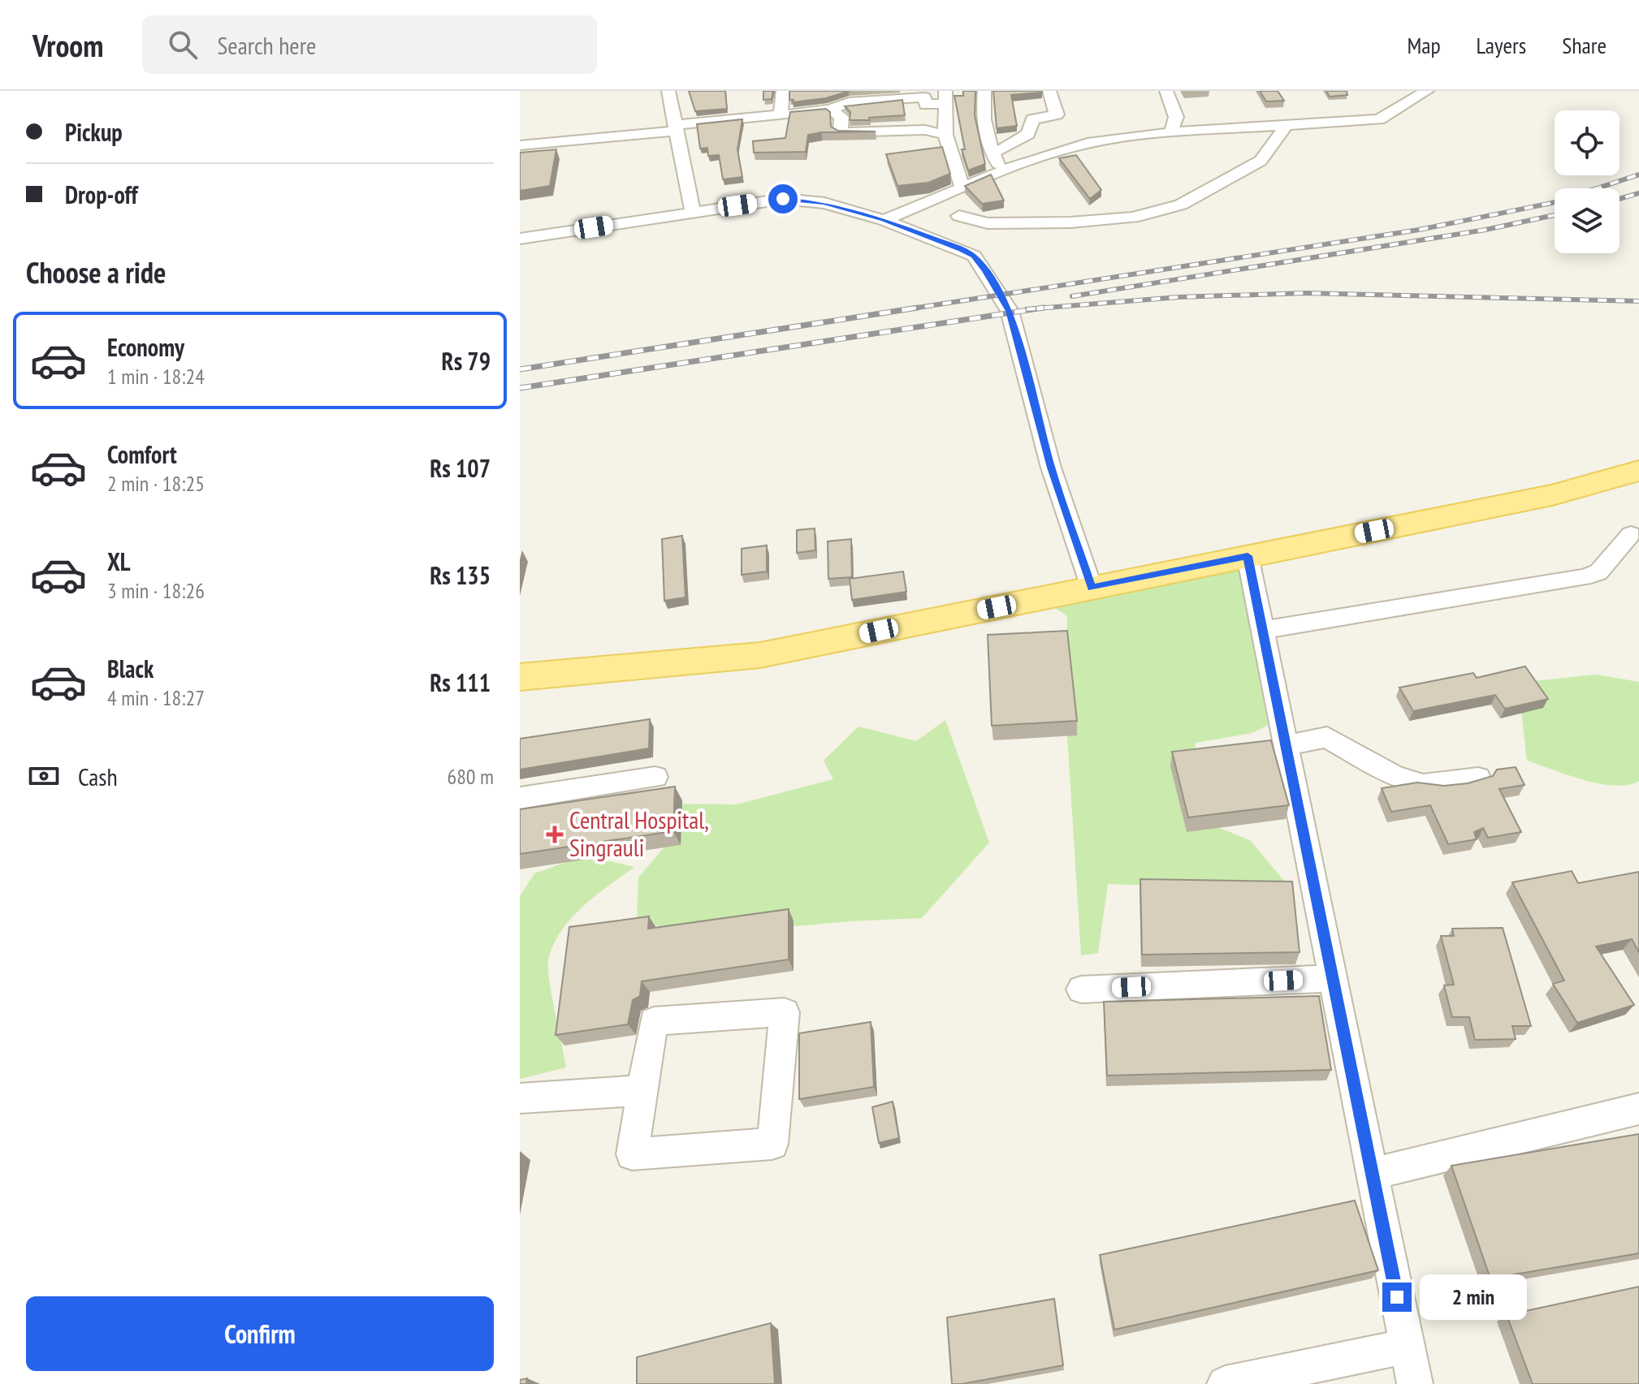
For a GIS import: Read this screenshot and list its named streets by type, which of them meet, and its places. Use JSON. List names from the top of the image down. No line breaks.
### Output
{"places":{"health":["Central Hospital, Singrauli"]},"page":{"header":"Vroom","search":"Search here","nav":["Map","Layers","Share"],"banner":["Pickup","Drop-off"],"heading":"Choose a ride","list":[{"name":"Economy","note":"1 min · 18:24","value":"Rs 79"},{"name":"Comfort","note":"2 min · 18:25","value":"Rs 107"},{"name":"XL","note":"3 min · 18:26","value":"Rs 135"},{"name":"Black","note":"4 min · 18:27","value":"Rs 111"}],"pay":["Cash","680 m"],"bubble":"2 min","buttons":"Confirm"}}
